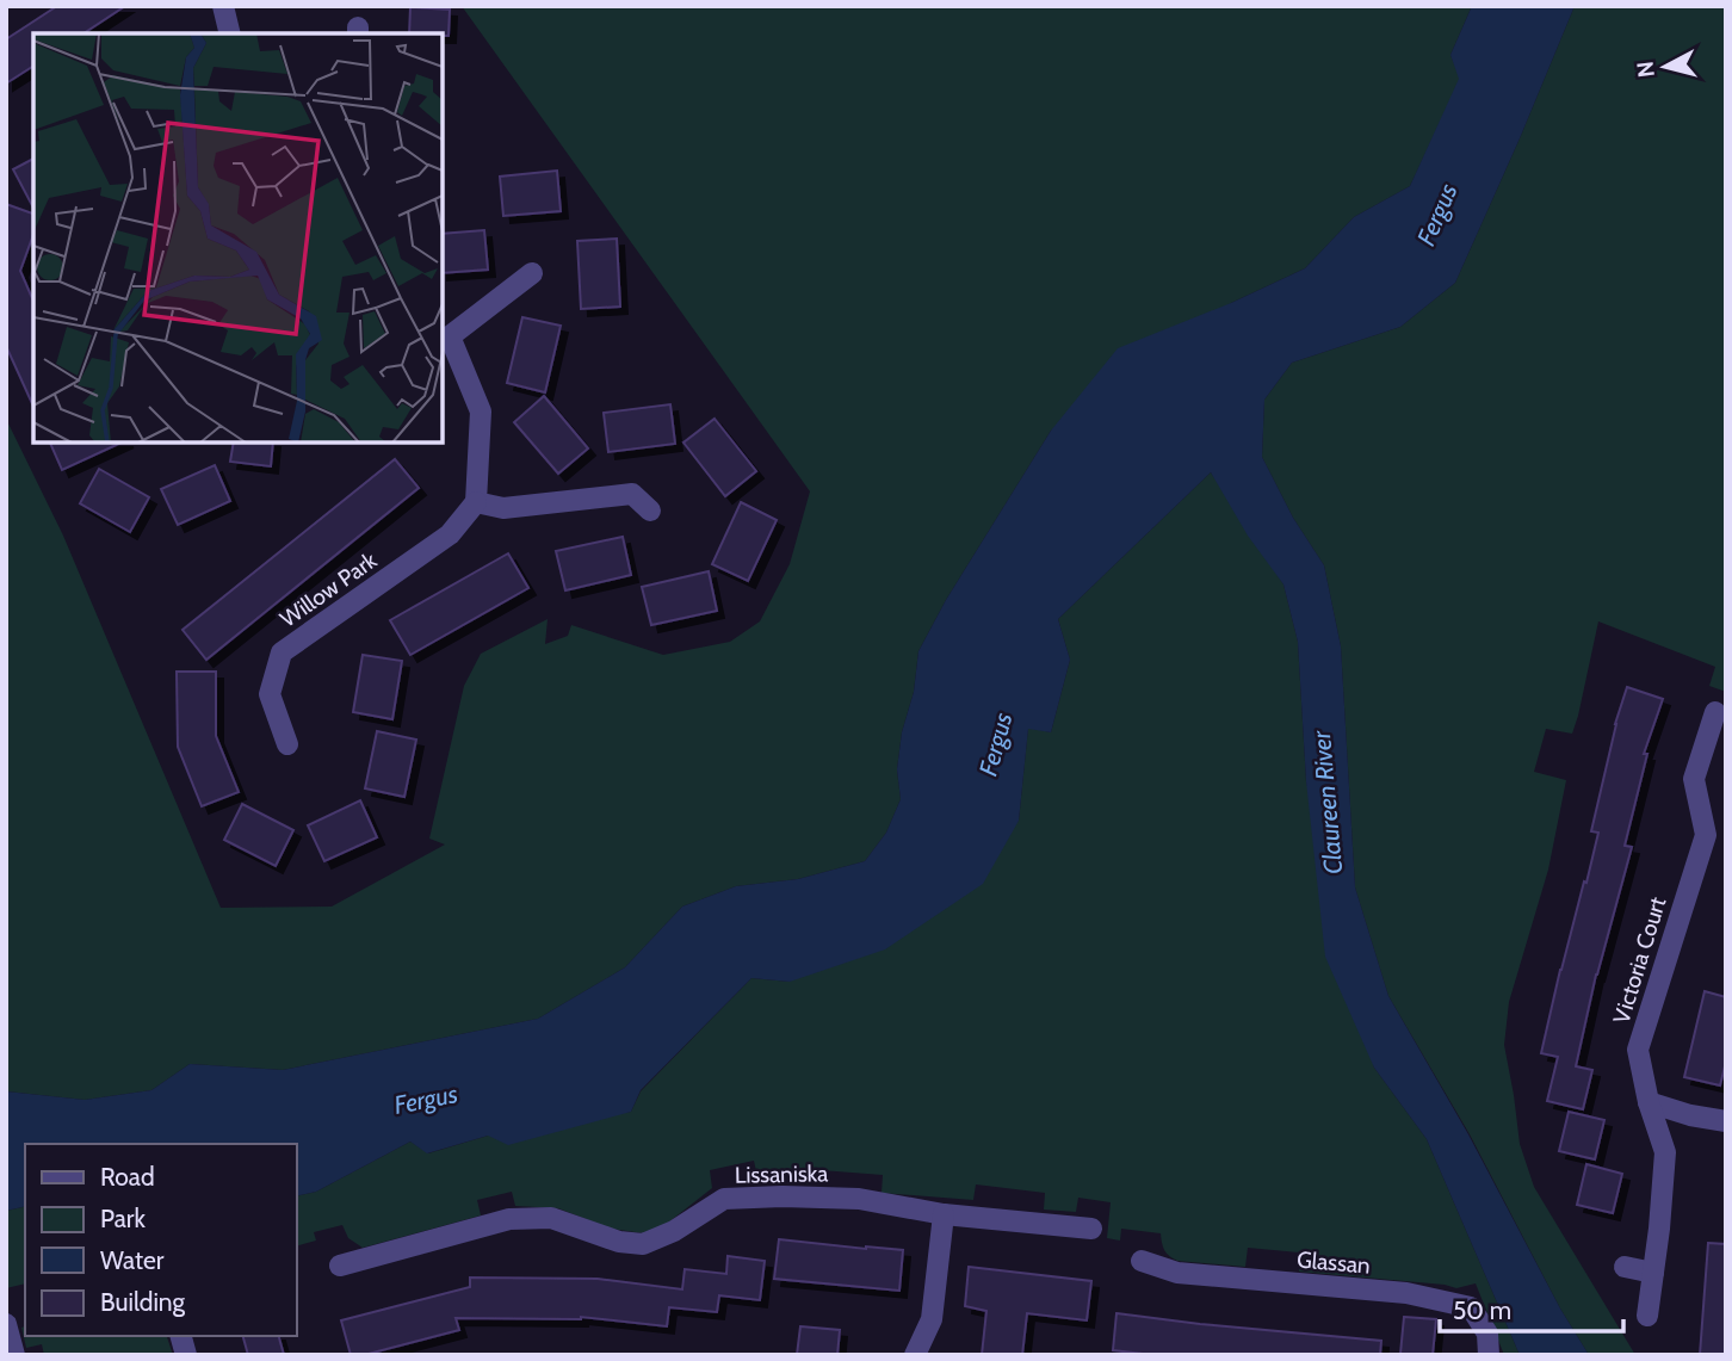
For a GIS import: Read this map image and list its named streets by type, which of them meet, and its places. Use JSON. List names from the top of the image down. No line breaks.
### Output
{"streets":{"street":["Willow Park","Victoria Court","Lissaniska","Glassan"]},"water":["Fergus","Claureen River"],"legend":["Road","Park","Water","Building"],"scale_bar":"50 m","north":"left"}
